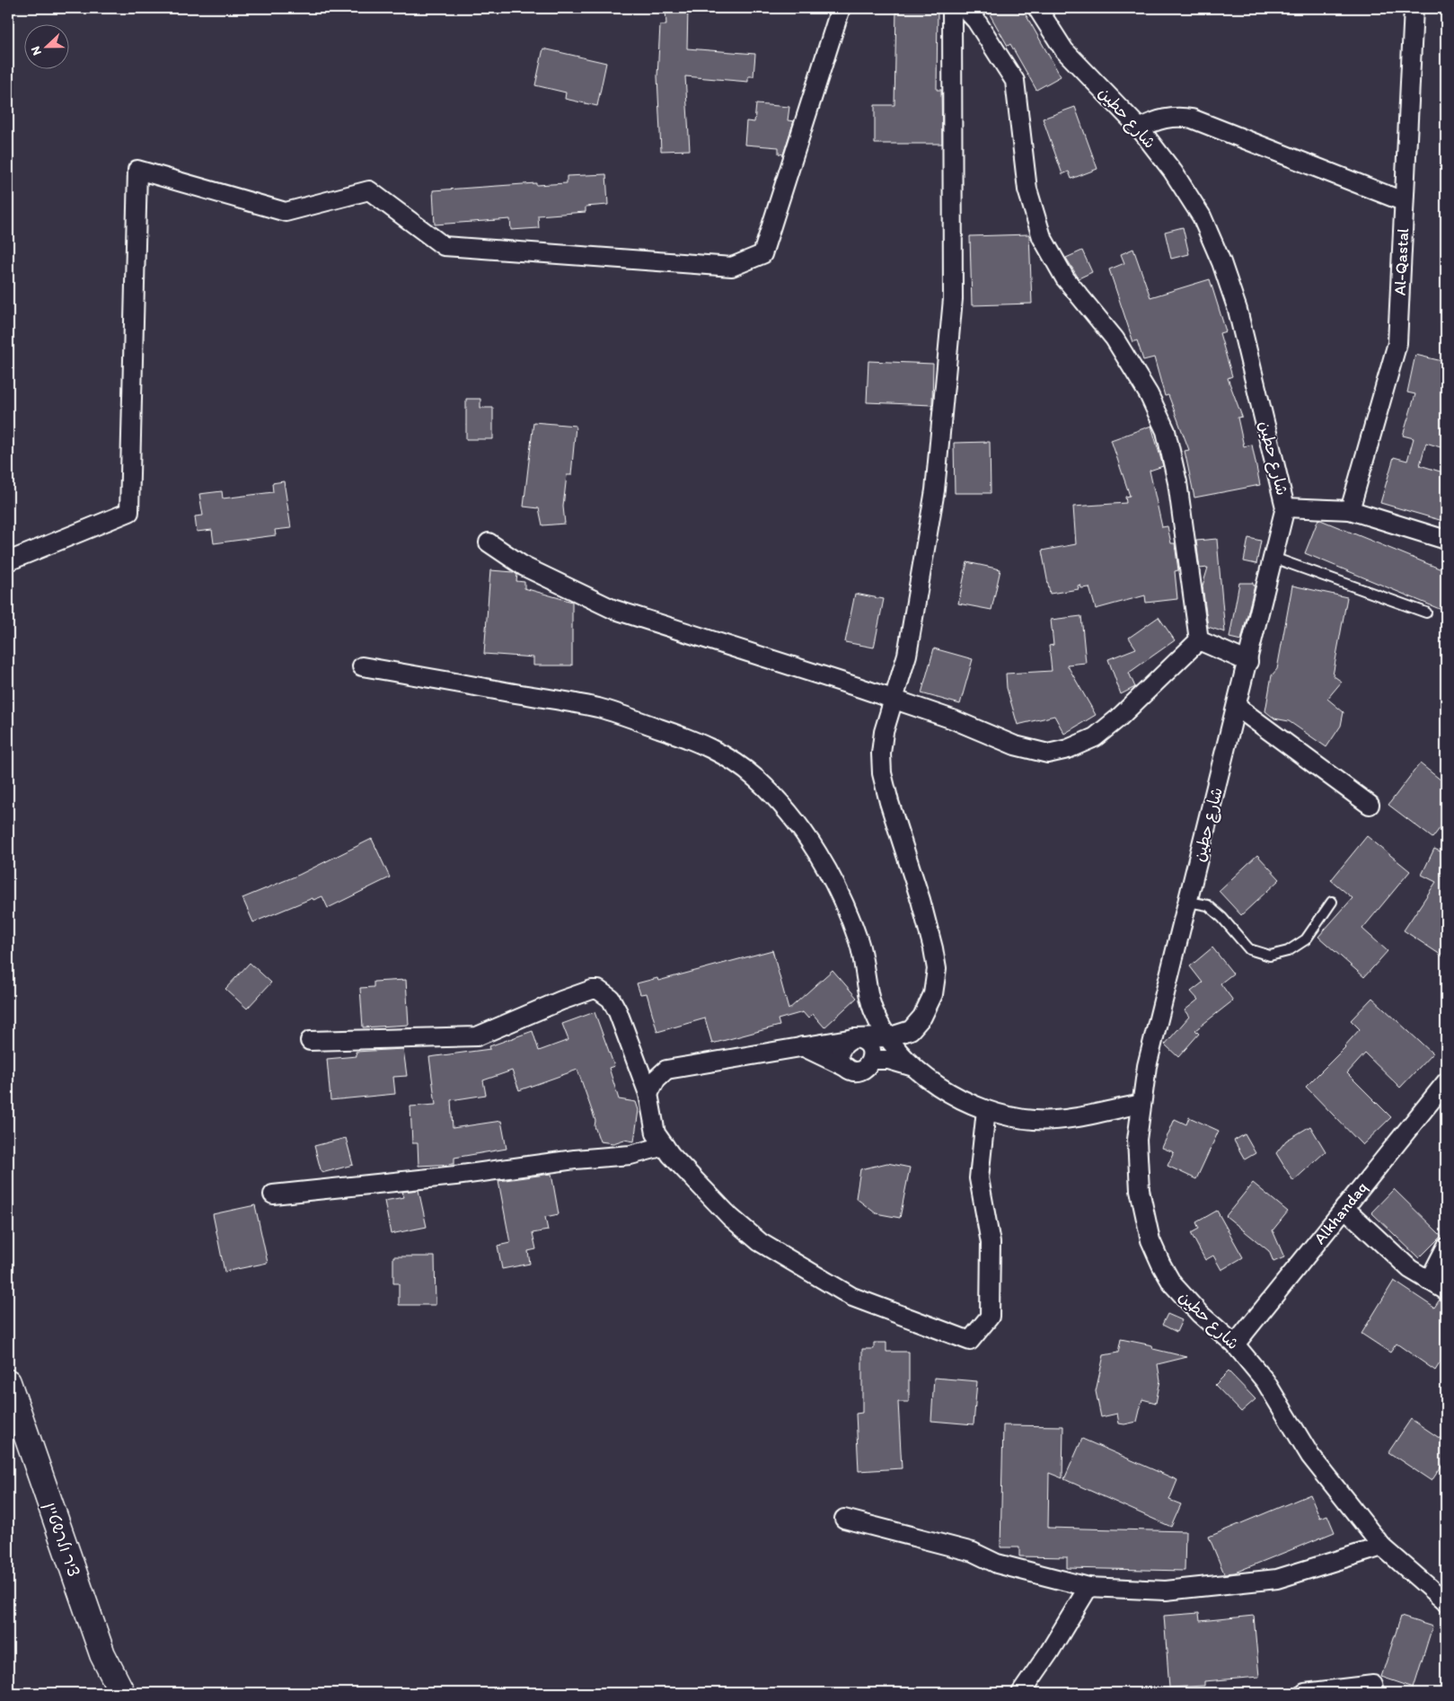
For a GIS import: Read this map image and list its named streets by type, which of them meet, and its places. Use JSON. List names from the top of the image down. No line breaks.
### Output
{"streets":{"main road":["ציר ולרשטיין"],"street":["شارع حطين","Al-Qastal","Alkhandaq"]},"crossings":[["شارع حطين","Alkhandaq"]],"north":"left"}
